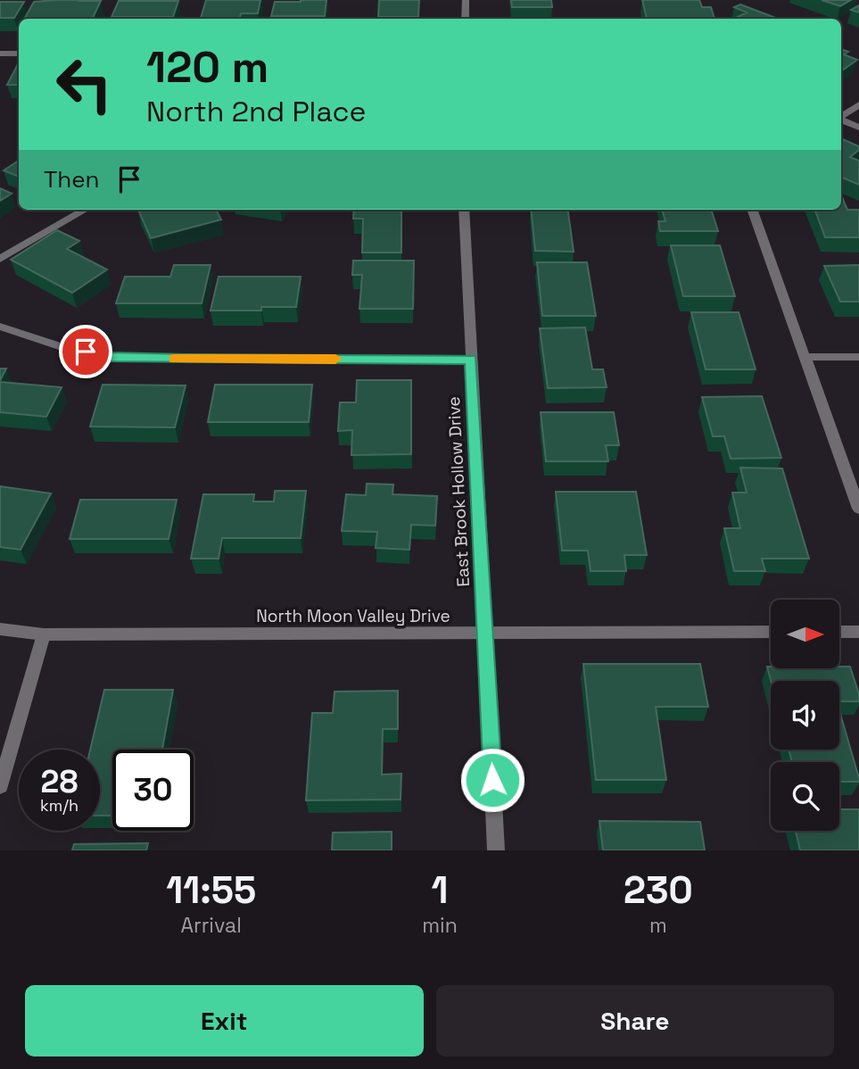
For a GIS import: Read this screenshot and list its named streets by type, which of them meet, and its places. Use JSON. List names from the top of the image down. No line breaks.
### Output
{"streets":{"street":["East Brook Hollow Drive","North Moon Valley Drive"]},"crossings":[["East Brook Hollow Drive","North Moon Valley Drive"]],"north":"right","page":{"turn":["120 m","North 2nd Place"],"then":"Then","speed":"28 km/h","limit":"30","eta":["11:55","Arrival","1","min","230","m"],"buttons":["Exit","Share"]}}
